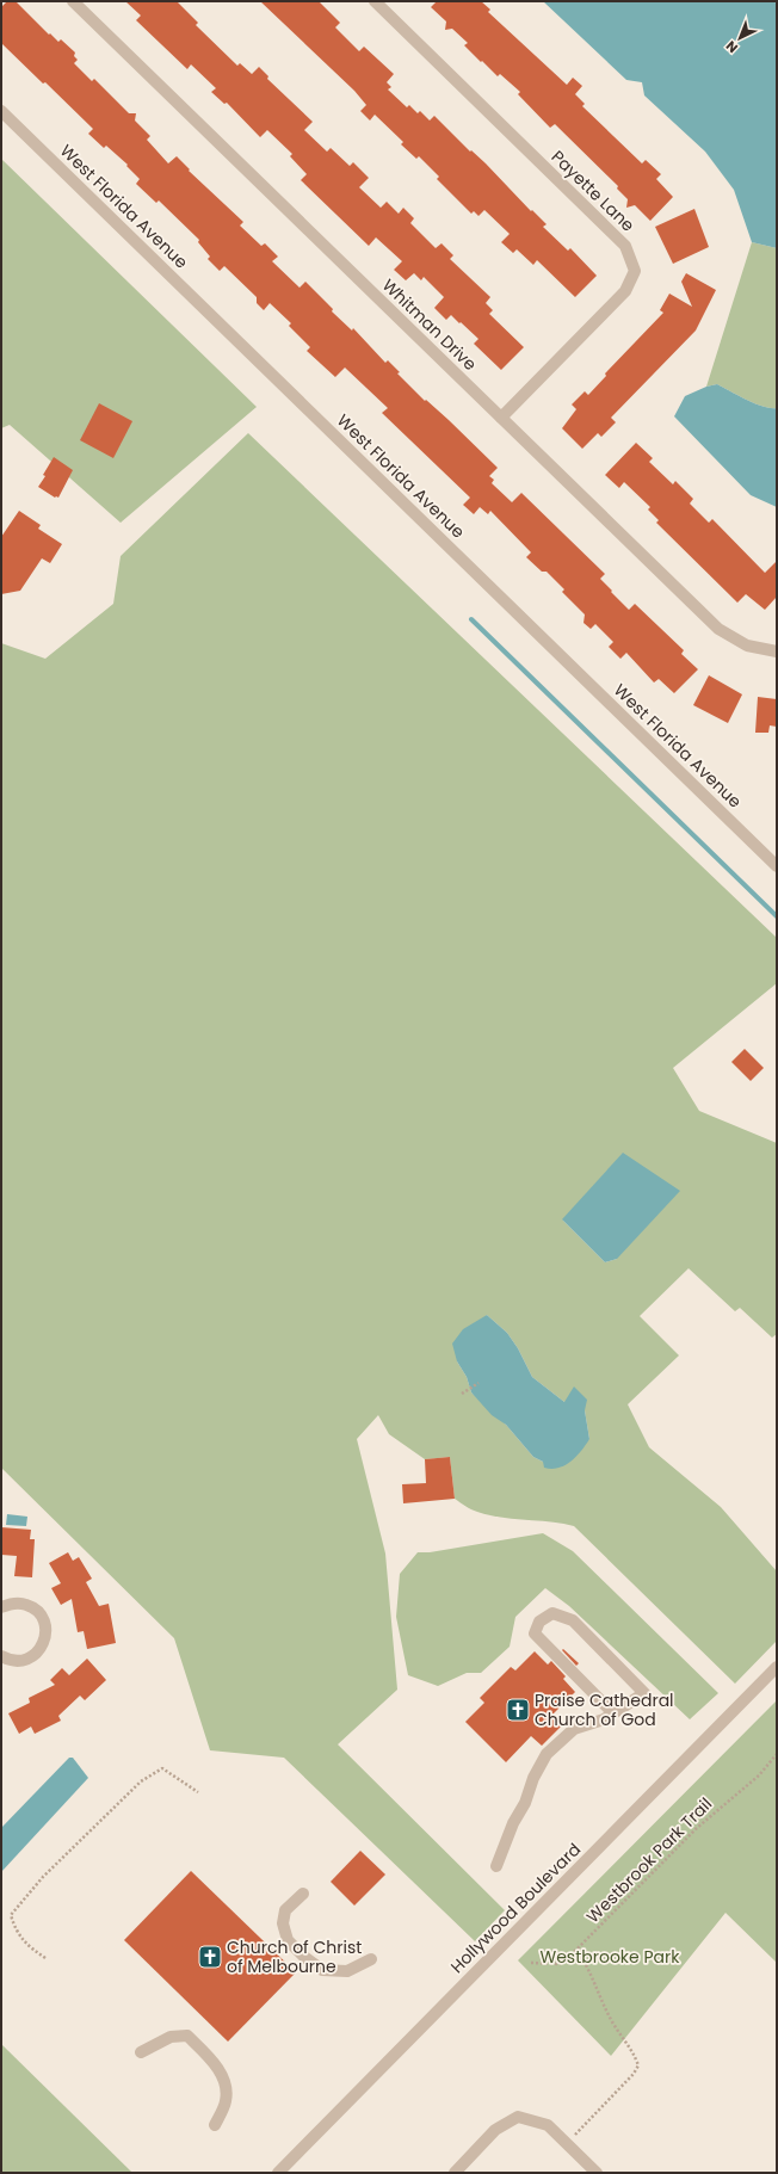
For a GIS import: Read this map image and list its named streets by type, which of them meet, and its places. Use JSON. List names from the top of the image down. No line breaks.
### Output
{"streets":{"street":["Payette Lane","West Florida Avenue","Whitman Drive","Hollywood Boulevard"],"path":["Westbrook Park Trail"]},"crossings":[["Payette Lane","Whitman Drive"]],"parks":["Westbrooke Park"],"places":{"church":["Praise Cathedral Church of God","Church of Christ of Melbourne"]},"north":"bottom left"}
